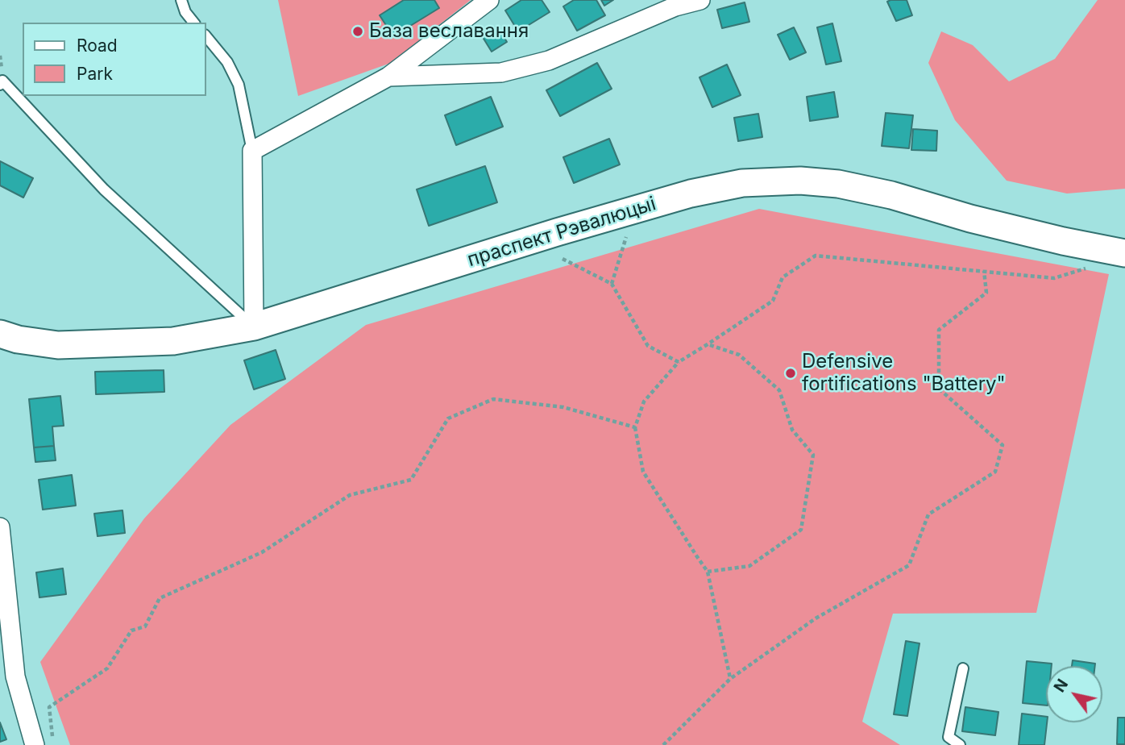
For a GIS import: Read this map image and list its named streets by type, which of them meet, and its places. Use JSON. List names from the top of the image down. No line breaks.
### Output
{"streets":{"main road":["праспект Рэвалюцыі"]},"places":["База веславання","Defensive fortifications \"Battery\""],"legend":["Road","Park"],"north":"top left"}
